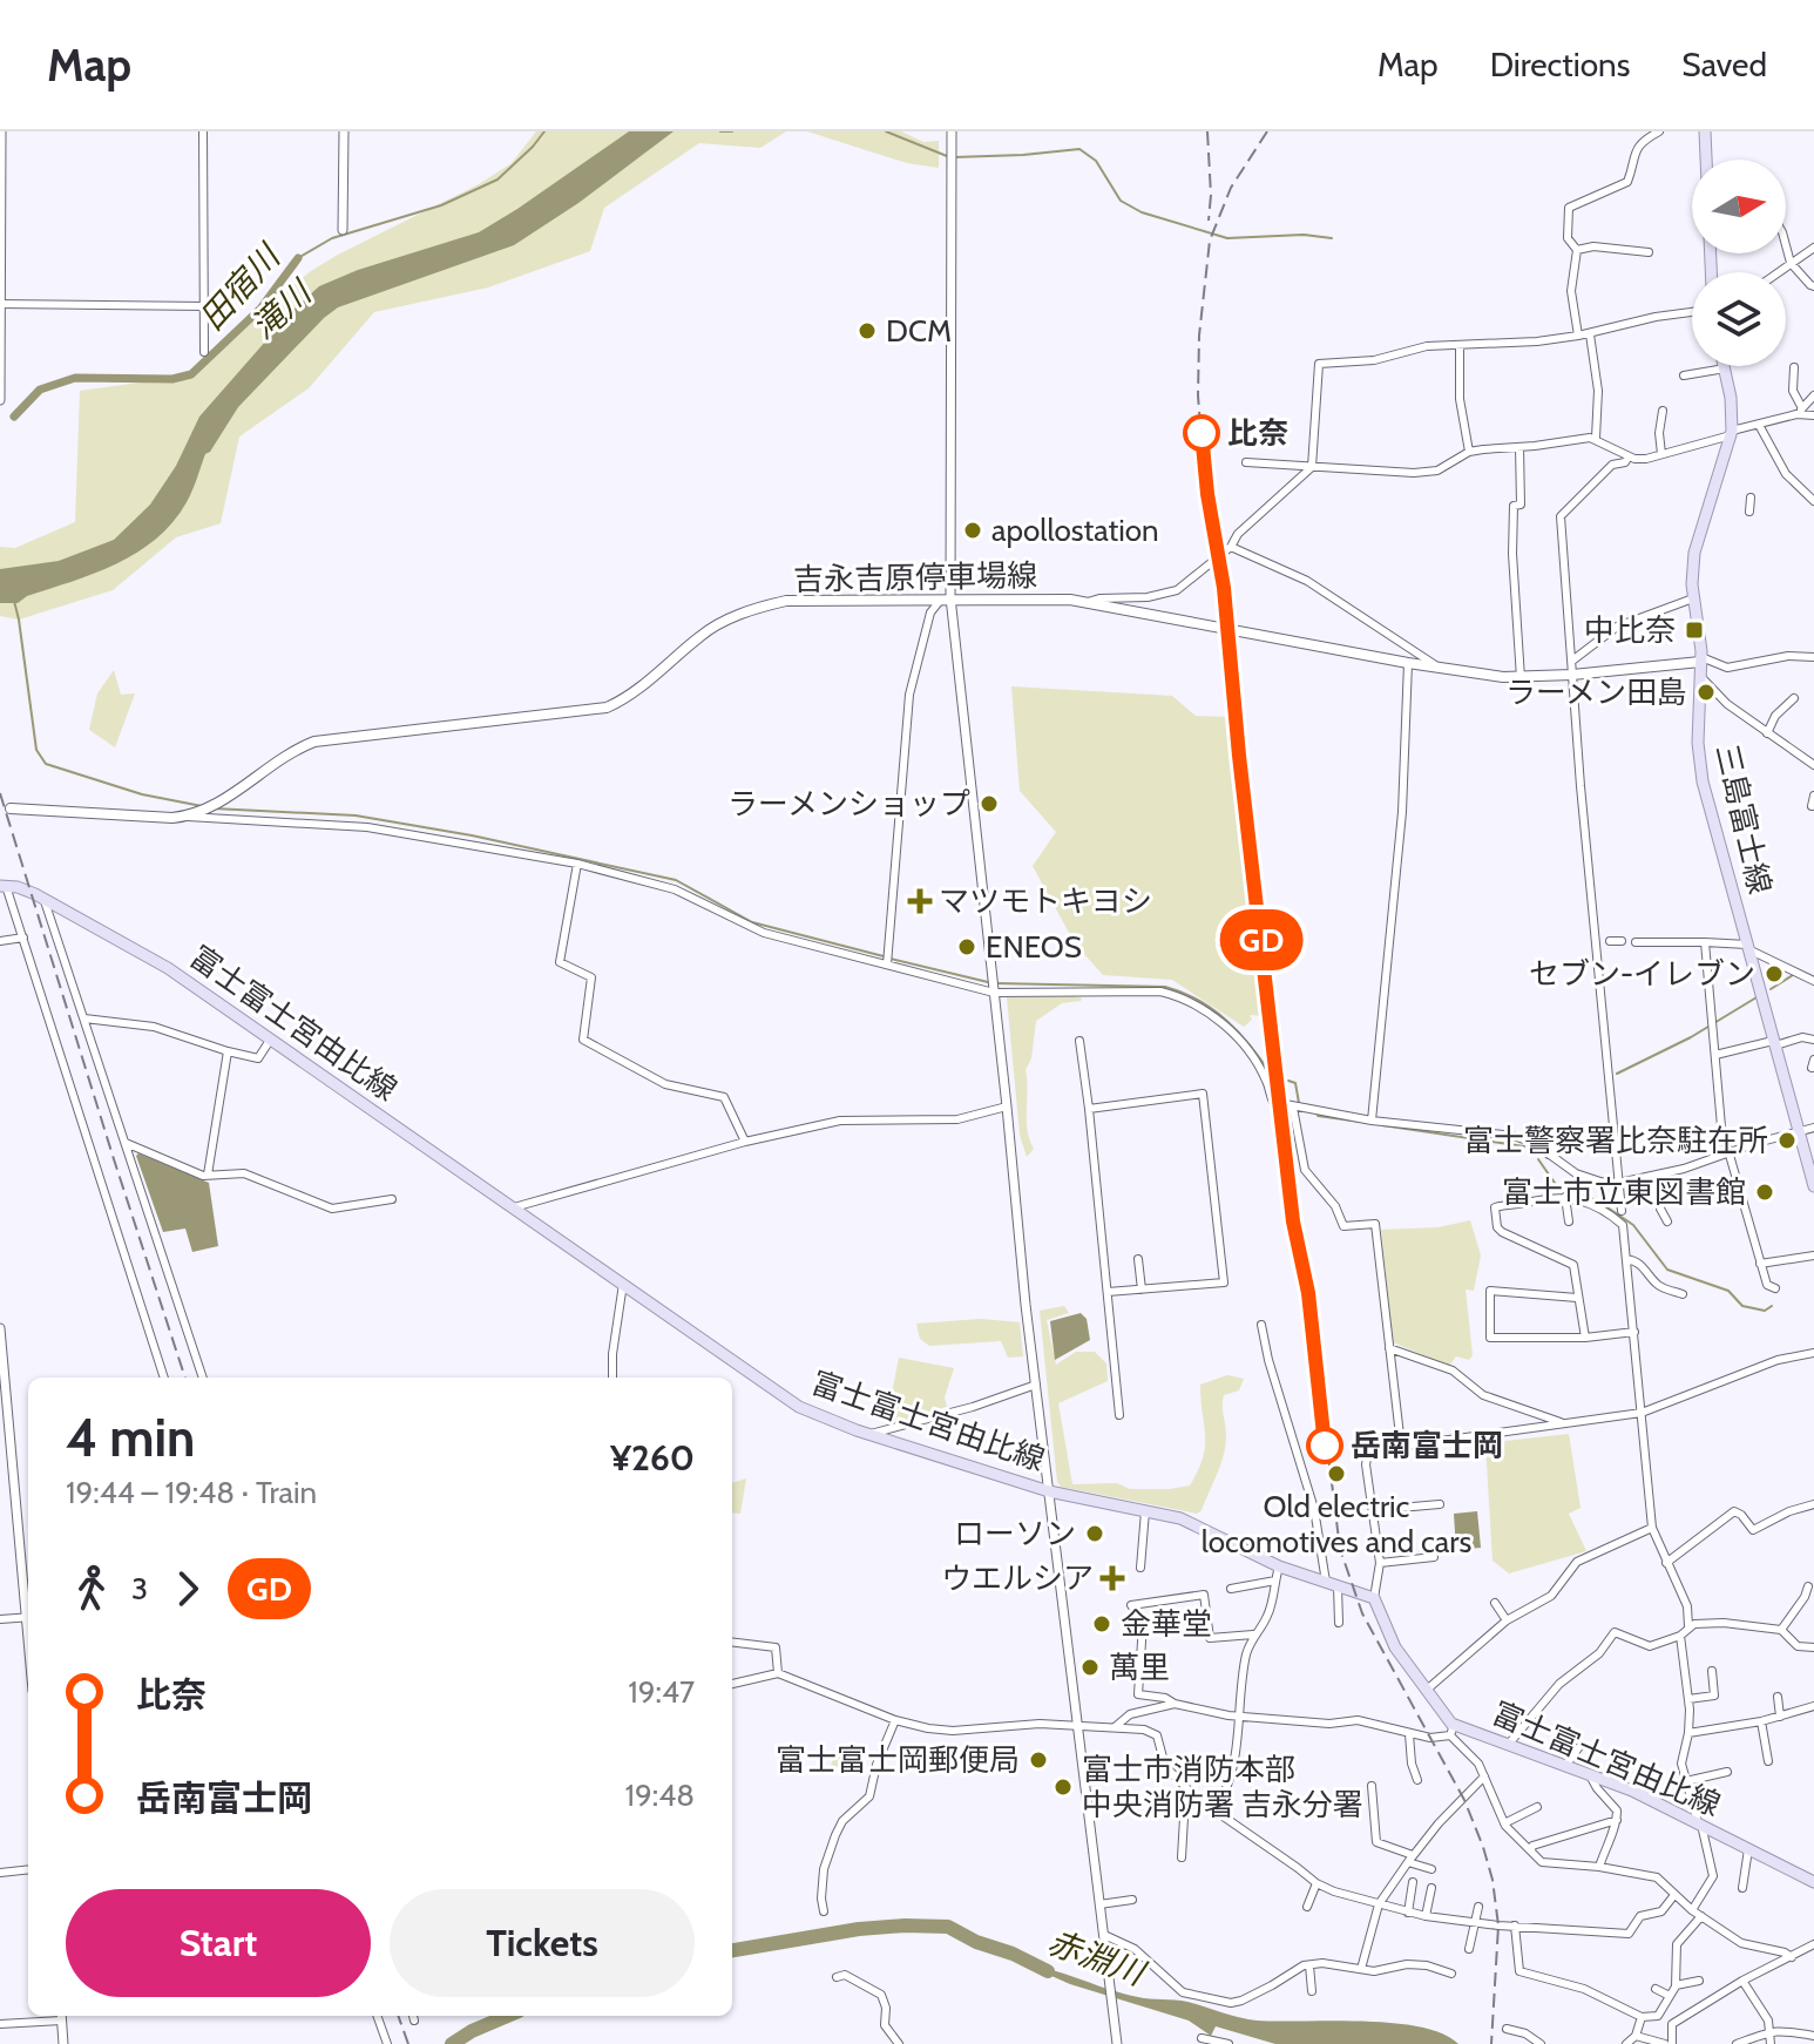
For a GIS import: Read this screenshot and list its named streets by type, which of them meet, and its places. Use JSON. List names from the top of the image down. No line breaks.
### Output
{"streets":{"main road":["吉永吉原停車場線","三島富士線","富士富士宮由比線"]},"crossings":[["吉永吉原停車場線","三島富士線"]],"water":["田宿川","滝川","赤淵川"],"places":{"other":["DCM","比奈","apollostation","ラーメン田島","ラーメンショップ","ENEOS","セブン-イレブン","富士警察署比奈駐在所","富士市立東図書館","岳南富士岡","Old electric locomotives and cars","ローソン","金華堂","萬里","富士富士岡郵便局","富士市消防本部 中央消防署 吉永分署"],"transit":["中比奈"],"health":["マツモトキヨシ","ウエルシア"]},"north":"right","page":{"header":"Map","nav":["Map","Directions","Saved"],"on_map":"GD","heading":["4 min","19:44 – 19:48 · Train","¥260"],"legs":["3","GD"],"list":[{"name":"比奈","value":"19:47"},{"name":"岳南富士岡","value":"19:48"}],"buttons":["Start","Tickets"]}}
